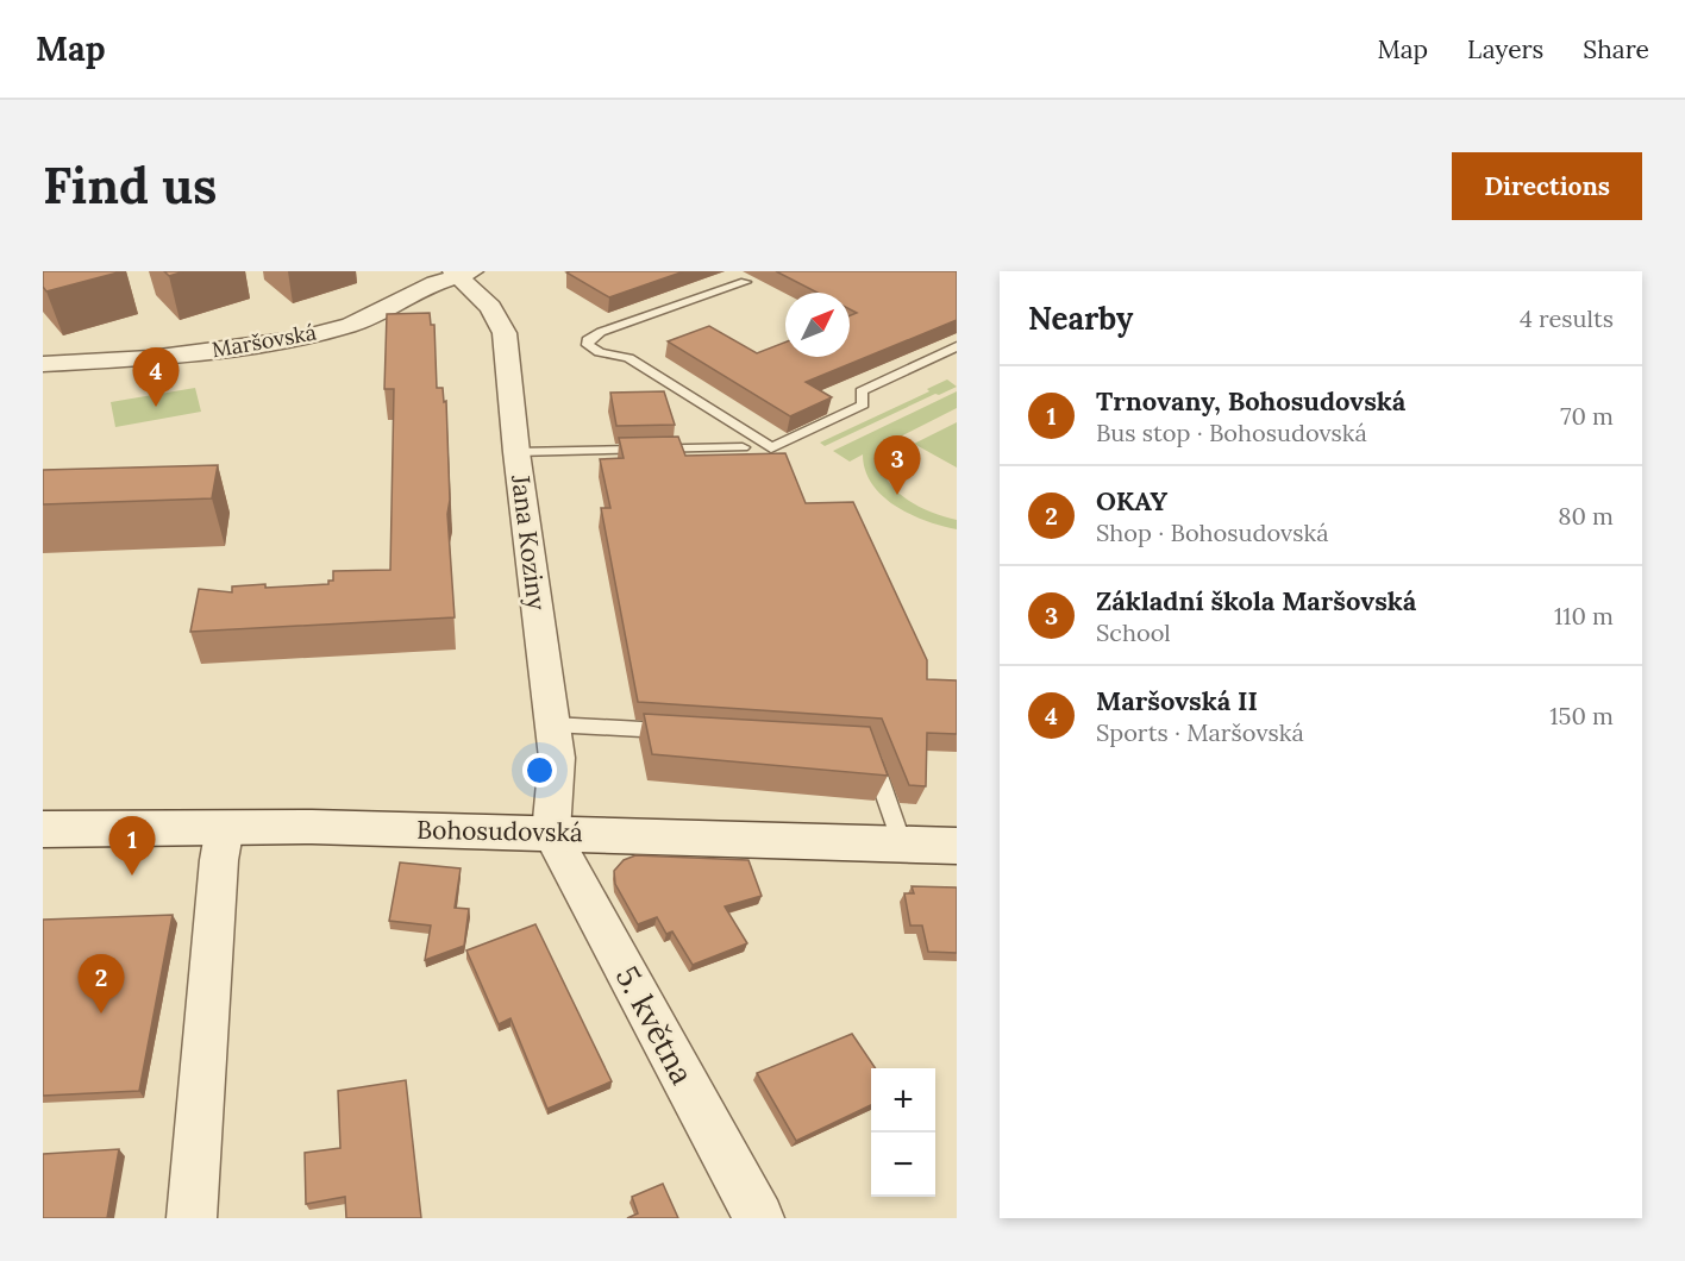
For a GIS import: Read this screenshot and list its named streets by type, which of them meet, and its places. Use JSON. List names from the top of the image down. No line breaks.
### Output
{"streets":{"street":["Maršovská","Jana Koziny","Bohosudovská","5. května"]},"crossings":[["Maršovská","Jana Koziny"],["Jana Koziny","Bohosudovská"],["Jana Koziny","5. května"],["Bohosudovská","5. května"]],"north":"top right","page":{"header":"Map","nav":["Map","Layers","Share"],"buttons":"Directions","title":"Find us","heading":["Nearby","4 results"],"pins":["4","3","1","2"],"list":[{"mark":"1","name":"Trnovany, Bohosudovská","note":"Bus stop · Bohosudovská","value":"70 m"},{"mark":"2","name":"OKAY","note":"Shop · Bohosudovská","value":"80 m"},{"mark":"3","name":"Základní škola Maršovská","note":"School","value":"110 m"},{"mark":"4","name":"Maršovská II","note":"Sports · Maršovská","value":"150 m"}],"map_buttons":["+","−"]}}
